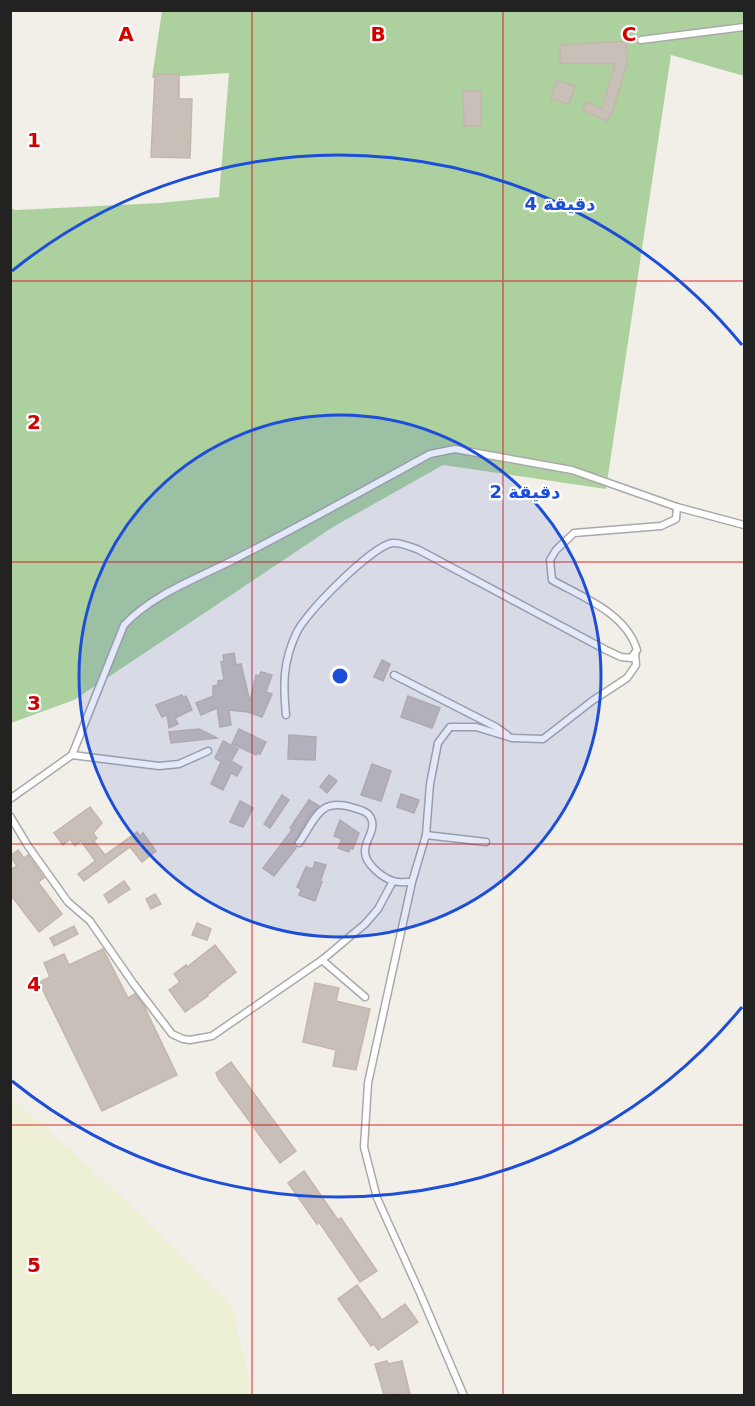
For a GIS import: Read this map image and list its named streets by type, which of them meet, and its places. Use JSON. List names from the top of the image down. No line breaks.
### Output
{"grid":{"columns":["A","B","C"],"rows":["1","2","3","4","5"]},"rings":["4 دقيقة","2 دقيقة"]}
